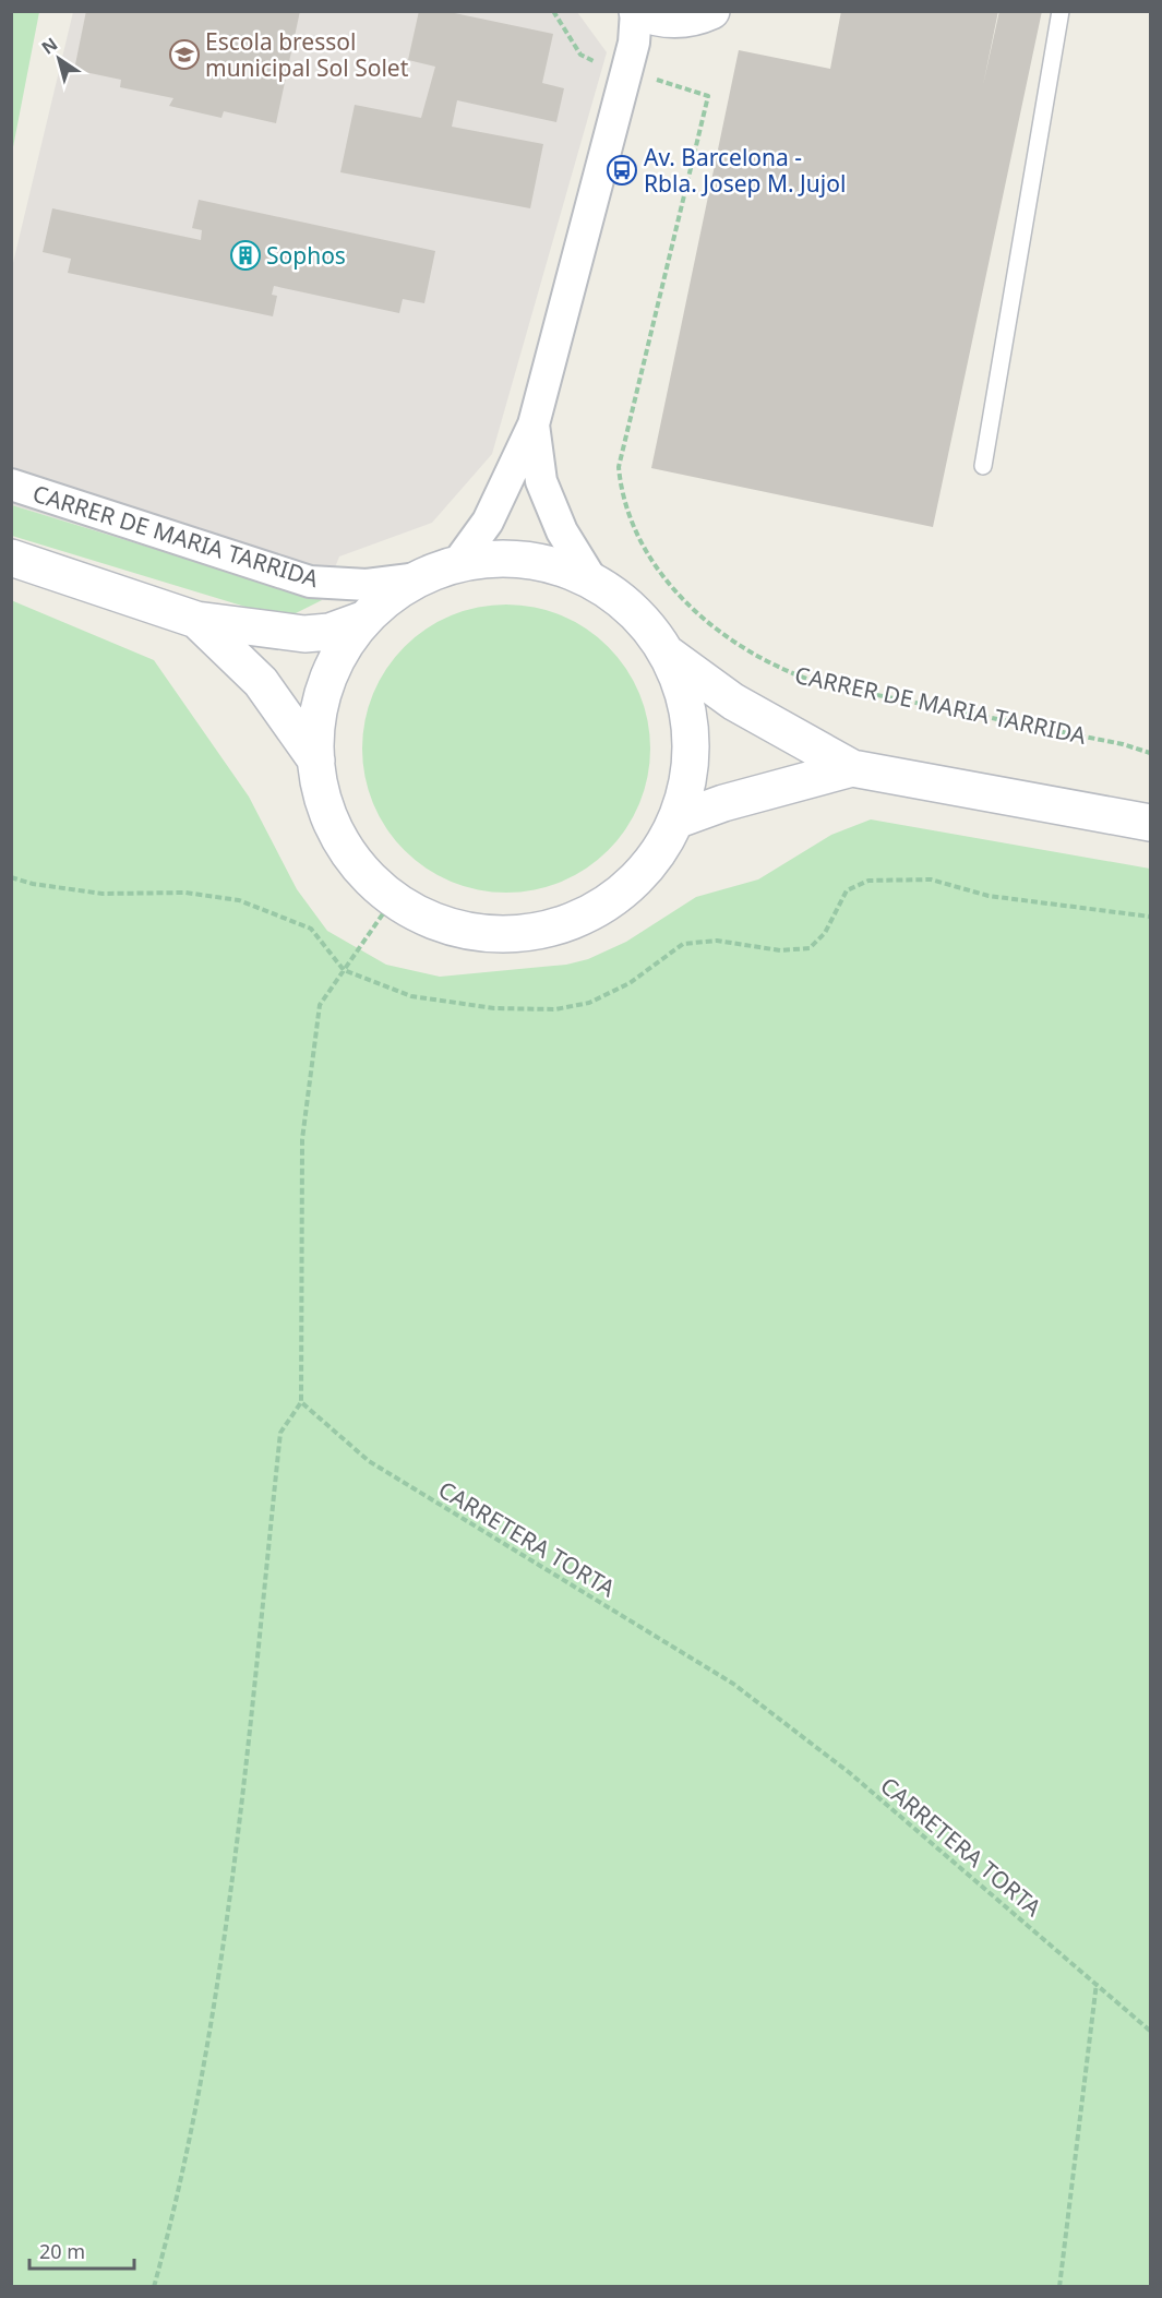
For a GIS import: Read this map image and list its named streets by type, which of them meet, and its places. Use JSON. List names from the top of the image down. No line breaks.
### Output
{"streets":{"street":["CARRER DE MARIA TARRIDA"],"path":["CARRETERA TORTA"]},"places":{"school or university":["Escola bressol municipal Sol Solet"],"bus stop":["Av. Barcelona - Rbla. Josep M. Jujol"],"building":["Sophos"]},"scale_bar":"20 m","north":"top left"}
